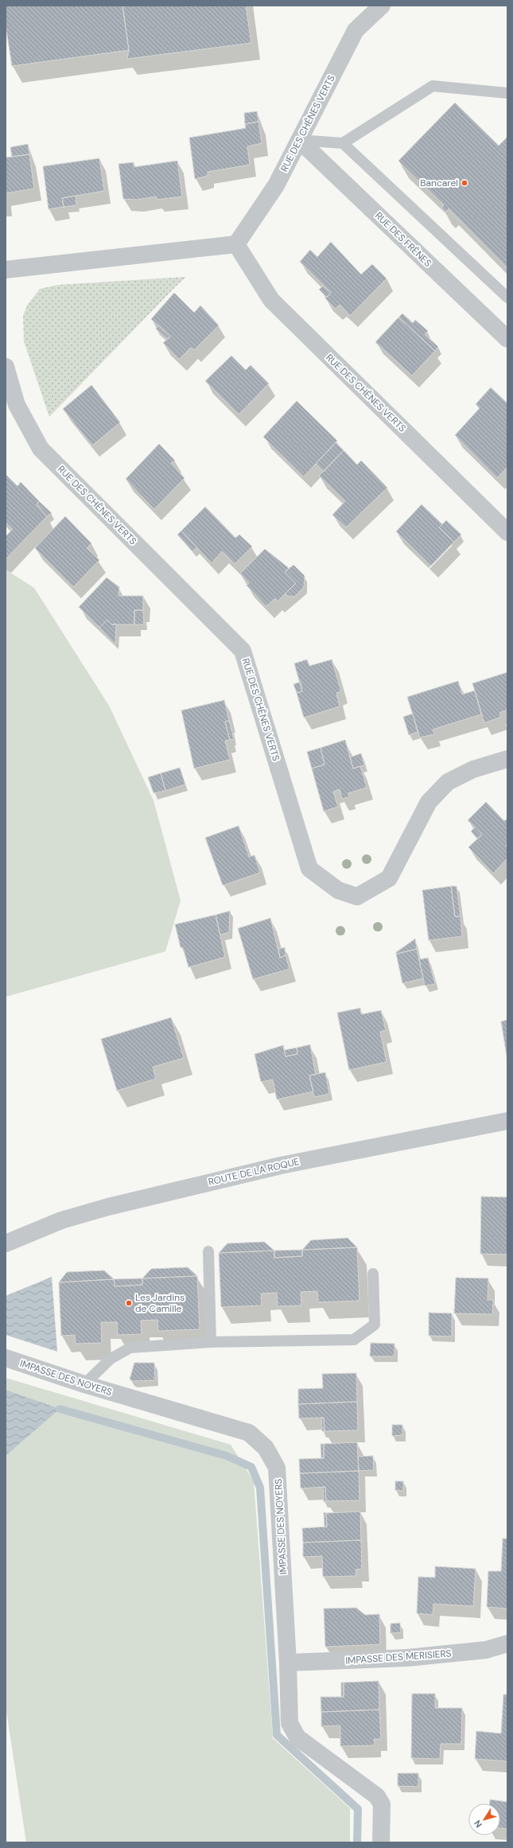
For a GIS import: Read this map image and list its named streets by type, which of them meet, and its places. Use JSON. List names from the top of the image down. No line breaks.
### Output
{"streets":{"street":["RUE DES CHÊNES VERTS","RUE DES FRÊNES","ROUTE DE LA ROQUE","IMPASSE DES NOYERS","IMPASSE DES MERISIERS"]},"crossings":[["RUE DES CHÊNES VERTS","RUE DES FRÊNES"],["IMPASSE DES NOYERS","IMPASSE DES MERISIERS"]],"places":["Bancarel","Les Jardins de Camille"],"north":"bottom left"}
